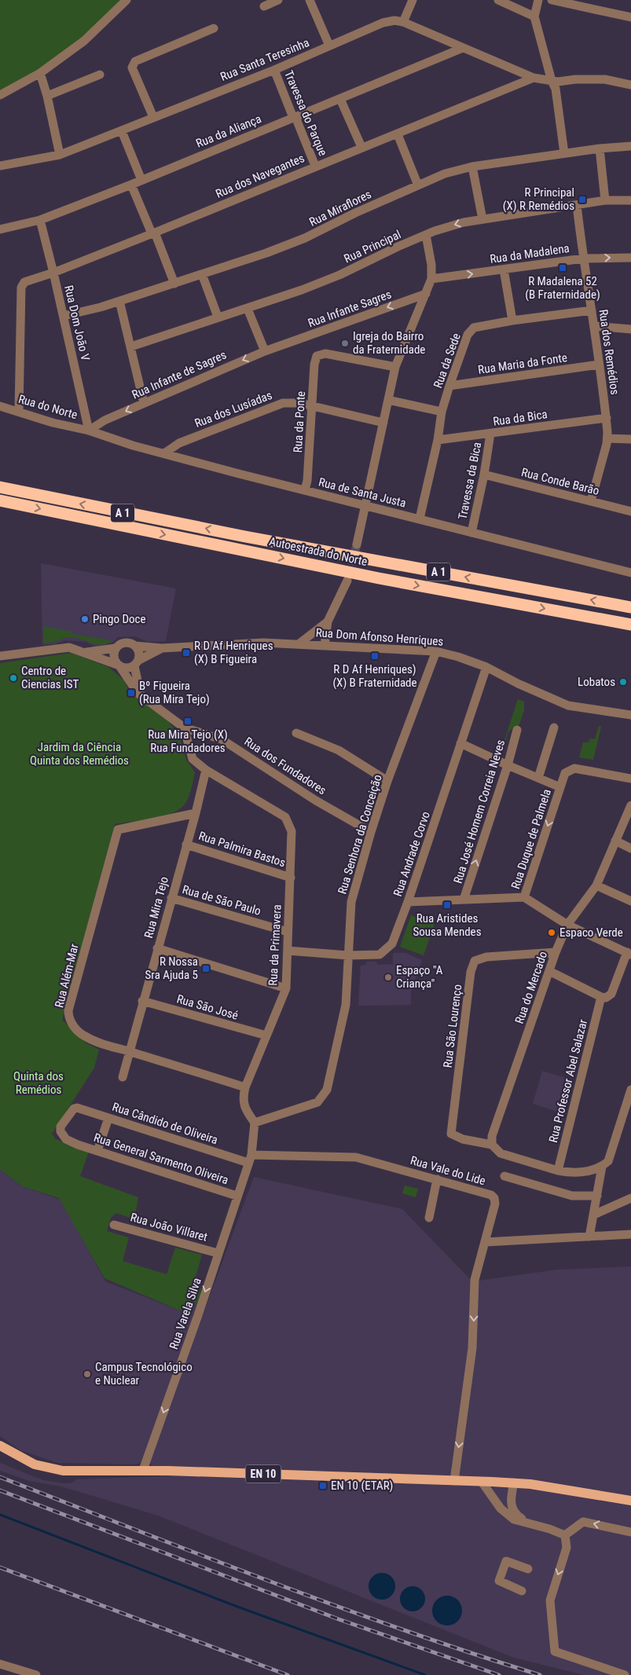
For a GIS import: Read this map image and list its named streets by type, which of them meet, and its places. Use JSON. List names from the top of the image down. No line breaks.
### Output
{"streets":{"highway":["A 1","Autoestrada do Norte"],"main road":["EN 10"],"street":["Rua Santa Teresinha","Travessa do Parque","Rua da Aliança","Rua dos Navegantes","Rua Miraflores","Rua Principal","Rua da Madalena","Rua Infante Sagres","Rua Dom João V","Rua dos Remédios","Rua da Sede","Rua Maria da Fonte","Rua Infante de Sagres","Rua do Norte","Rua dos Lusíadas","Rua da Bica","Rua da Ponte","Travessa da Bica","Rua Conde Barão","Rua de Santa Justa","Rua Dom Afonso Henriques","Rua dos Fundadores","Rua José Homem Correia Neves","Rua Senhora da Conceição","Rua Duque de Palmela","Rua Palmira Bastos","Rua Andrade Corvo","Rua de São Paulo","Rua Mira Tejo","Rua da Primavera","Rua Além-Mar","Rua do Mercado","Rua São José","Rua São Lourenço","Rua Professor Abel Salazar","Rua Cândido de Oliveira","Rua General Sarmento Oliveira","Rua Vale do Lide","Rua João Villaret","Rua Varela Silva"]},"crossings":[["Rua Santa Teresinha","Travessa do Parque"],["Rua Santa Teresinha","Rua da Aliança"],["Rua Santa Teresinha","Rua dos Navegantes"],["Travessa do Parque","Rua da Aliança"],["Travessa do Parque","Rua dos Navegantes"],["Rua da Aliança","Rua Dom João V"],["Rua dos Navegantes","Rua Dom João V"],["Rua dos Navegantes","Rua do Norte"],["Rua Miraflores","Rua Dom João V"],["Rua Principal","Rua dos Remédios"],["Rua da Madalena","Rua dos Remédios"],["Rua Infante Sagres","Rua Infante de Sagres"],["Rua Dom João V","Rua Infante de Sagres"],["Rua Dom João V","Rua do Norte"],["Rua Dom João V","Rua de Santa Justa"],["Rua dos Remédios","Rua da Sede"],["Rua dos Remédios","Rua Maria da Fonte"],["Rua dos Remédios","Rua da Bica"],["Rua dos Remédios","Rua Conde Barão"],["Rua da Sede","Rua Maria da Fonte"],["Rua da Sede","Rua da Bica"],["Rua da Sede","Rua de Santa Justa"],["Rua Infante de Sagres","Rua do Norte"],["Rua Infante de Sagres","Rua de Santa Justa"],["Rua do Norte","Rua de Santa Justa"],["Rua dos Lusíadas","Rua da Ponte"],["Rua dos Lusíadas","Rua de Santa Justa"],["Rua da Bica","Travessa da Bica"],["Rua da Ponte","Rua de Santa Justa"],["Travessa da Bica","Rua Conde Barão"],["Travessa da Bica","Rua de Santa Justa"],["Rua Dom Afonso Henriques","Rua Senhora da Conceição"],["Rua Dom Afonso Henriques","Rua Andrade Corvo"],["Rua dos Fundadores","Rua Senhora da Conceição"],["Rua dos Fundadores","Rua da Primavera"],["Rua Senhora da Conceição","Rua Andrade Corvo"],["Rua Senhora da Conceição","Rua da Primavera"],["Rua Palmira Bastos","Rua Mira Tejo"],["Rua Palmira Bastos","Rua da Primavera"],["Rua Andrade Corvo","Rua da Primavera"],["Rua de São Paulo","Rua Mira Tejo"],["Rua de São Paulo","Rua da Primavera"],["Rua Mira Tejo","Rua da Primavera"],["Rua Mira Tejo","Rua Além-Mar"],["Rua Mira Tejo","Rua São José"],["Rua da Primavera","Rua Além-Mar"],["Rua da Primavera","Rua São José"],["Rua do Mercado","Rua São Lourenço"],["Rua Cândido de Oliveira","Rua General Sarmento Oliveira"],["Rua Cândido de Oliveira","Rua Vale do Lide"],["Rua Vale do Lide","EN 10"],["Rua João Villaret","Rua Varela Silva"],["Rua Varela Silva","EN 10"]],"one_way":["Rua Infante Sagres","Rua Infante de Sagres","Rua José Homem Correia Neves","Rua Duque de Palmela","Rua Vale do Lide","Rua Varela Silva"],"parks":["Jardim da Ciência Quinta dos Remédios","Quinta dos Remédios"],"places":{"transit":["R Principal (X) R Remédios","R Madalena 52 (B Fraternidade)","R D Af Henriques (X) B Figueira","R D Af Henriques) (X) B Fraternidade","Bº Figueira (Rua Mira Tejo)","Rua Mira Tejo (X) Rua Fundadores","Rua Aristides Sousa Mendes","R Nossa Sra Ajuda 5","EN 10 (ETAR)"],"other":["Igreja do Bairro da Fraternidade","Pingo Doce","Centro de Ciencias IST","Lobatos","Espaco Verde","Espaço \"A Criança\"","Campus Tecnológico e Nuclear"]}}
